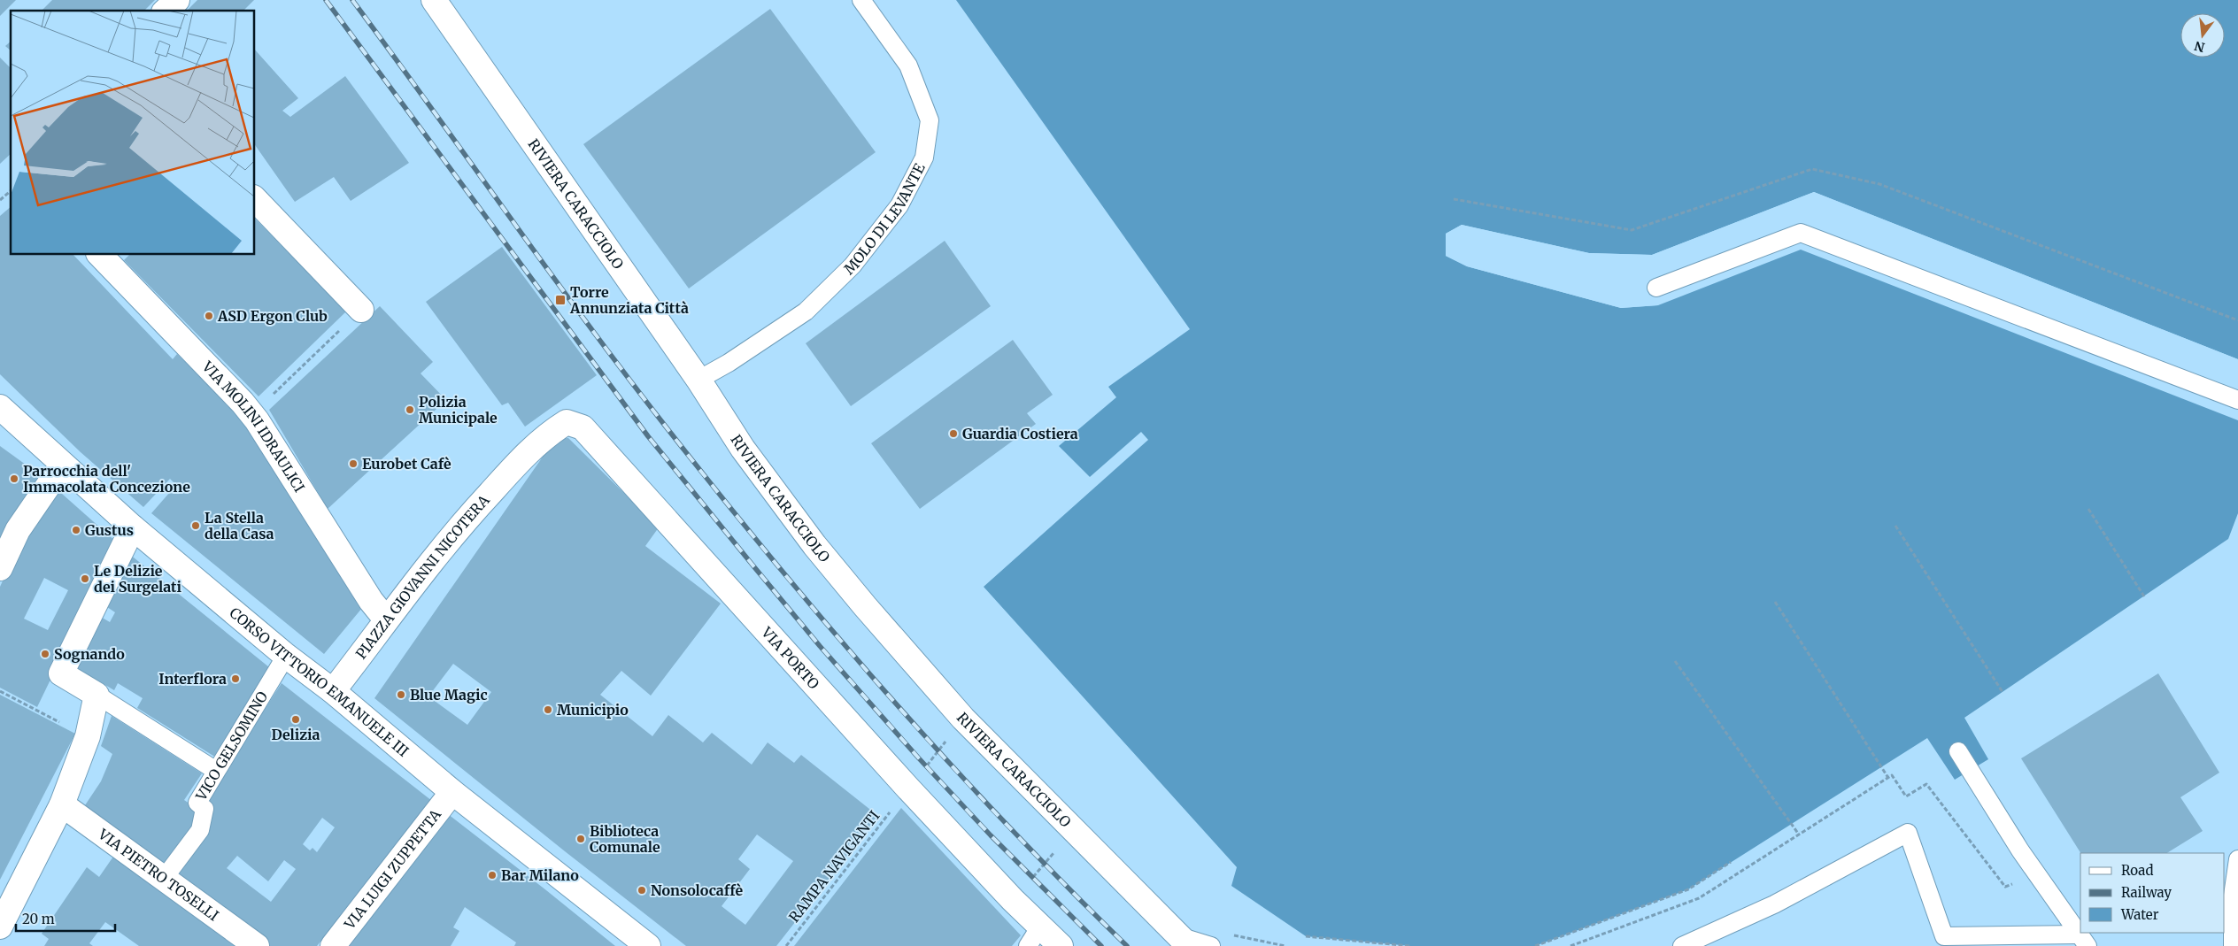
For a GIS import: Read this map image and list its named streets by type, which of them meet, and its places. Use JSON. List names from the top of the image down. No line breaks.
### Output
{"streets":{"street":["RIVIERA CARACCIOLO","VIA MOLINI IDRAULICI","PIAZZA GIOVANNI NICOTERA","VIA PORTO","CORSO VITTORIO EMANUELE III","VIA LUIGI ZUPPETTA","VIA PIETRO TOSELLI"],"lane":["MOLO DI LEVANTE","VICO GELSOMINO"],"path":["RAMPA NAVIGANTI"]},"crossings":[["RIVIERA CARACCIOLO","MOLO DI LEVANTE"],["VIA MOLINI IDRAULICI","PIAZZA GIOVANNI NICOTERA"],["PIAZZA GIOVANNI NICOTERA","VIA PORTO"],["PIAZZA GIOVANNI NICOTERA","CORSO VITTORIO EMANUELE III"],["CORSO VITTORIO EMANUELE III","VICO GELSOMINO"],["CORSO VITTORIO EMANUELE III","VIA LUIGI ZUPPETTA"],["VICO GELSOMINO","VIA PIETRO TOSELLI"]],"places":{"transit":["Torre Annunziata Città"],"other":["ASD Ergon Club","Polizia Municipale","Guardia Costiera","Eurobet Cafè","Parrocchia dell' Immacolata Concezione","La Stella della Casa","Gustus","Le Delizie dei Surgelati","Sognando","Interflora","Blue Magic","Municipio","Delizia","Biblioteca Comunale","Bar Milano","Nonsolocaffè"]},"legend":["Road","Railway","Water"],"scale_bar":"20 m","north":"bottom"}
